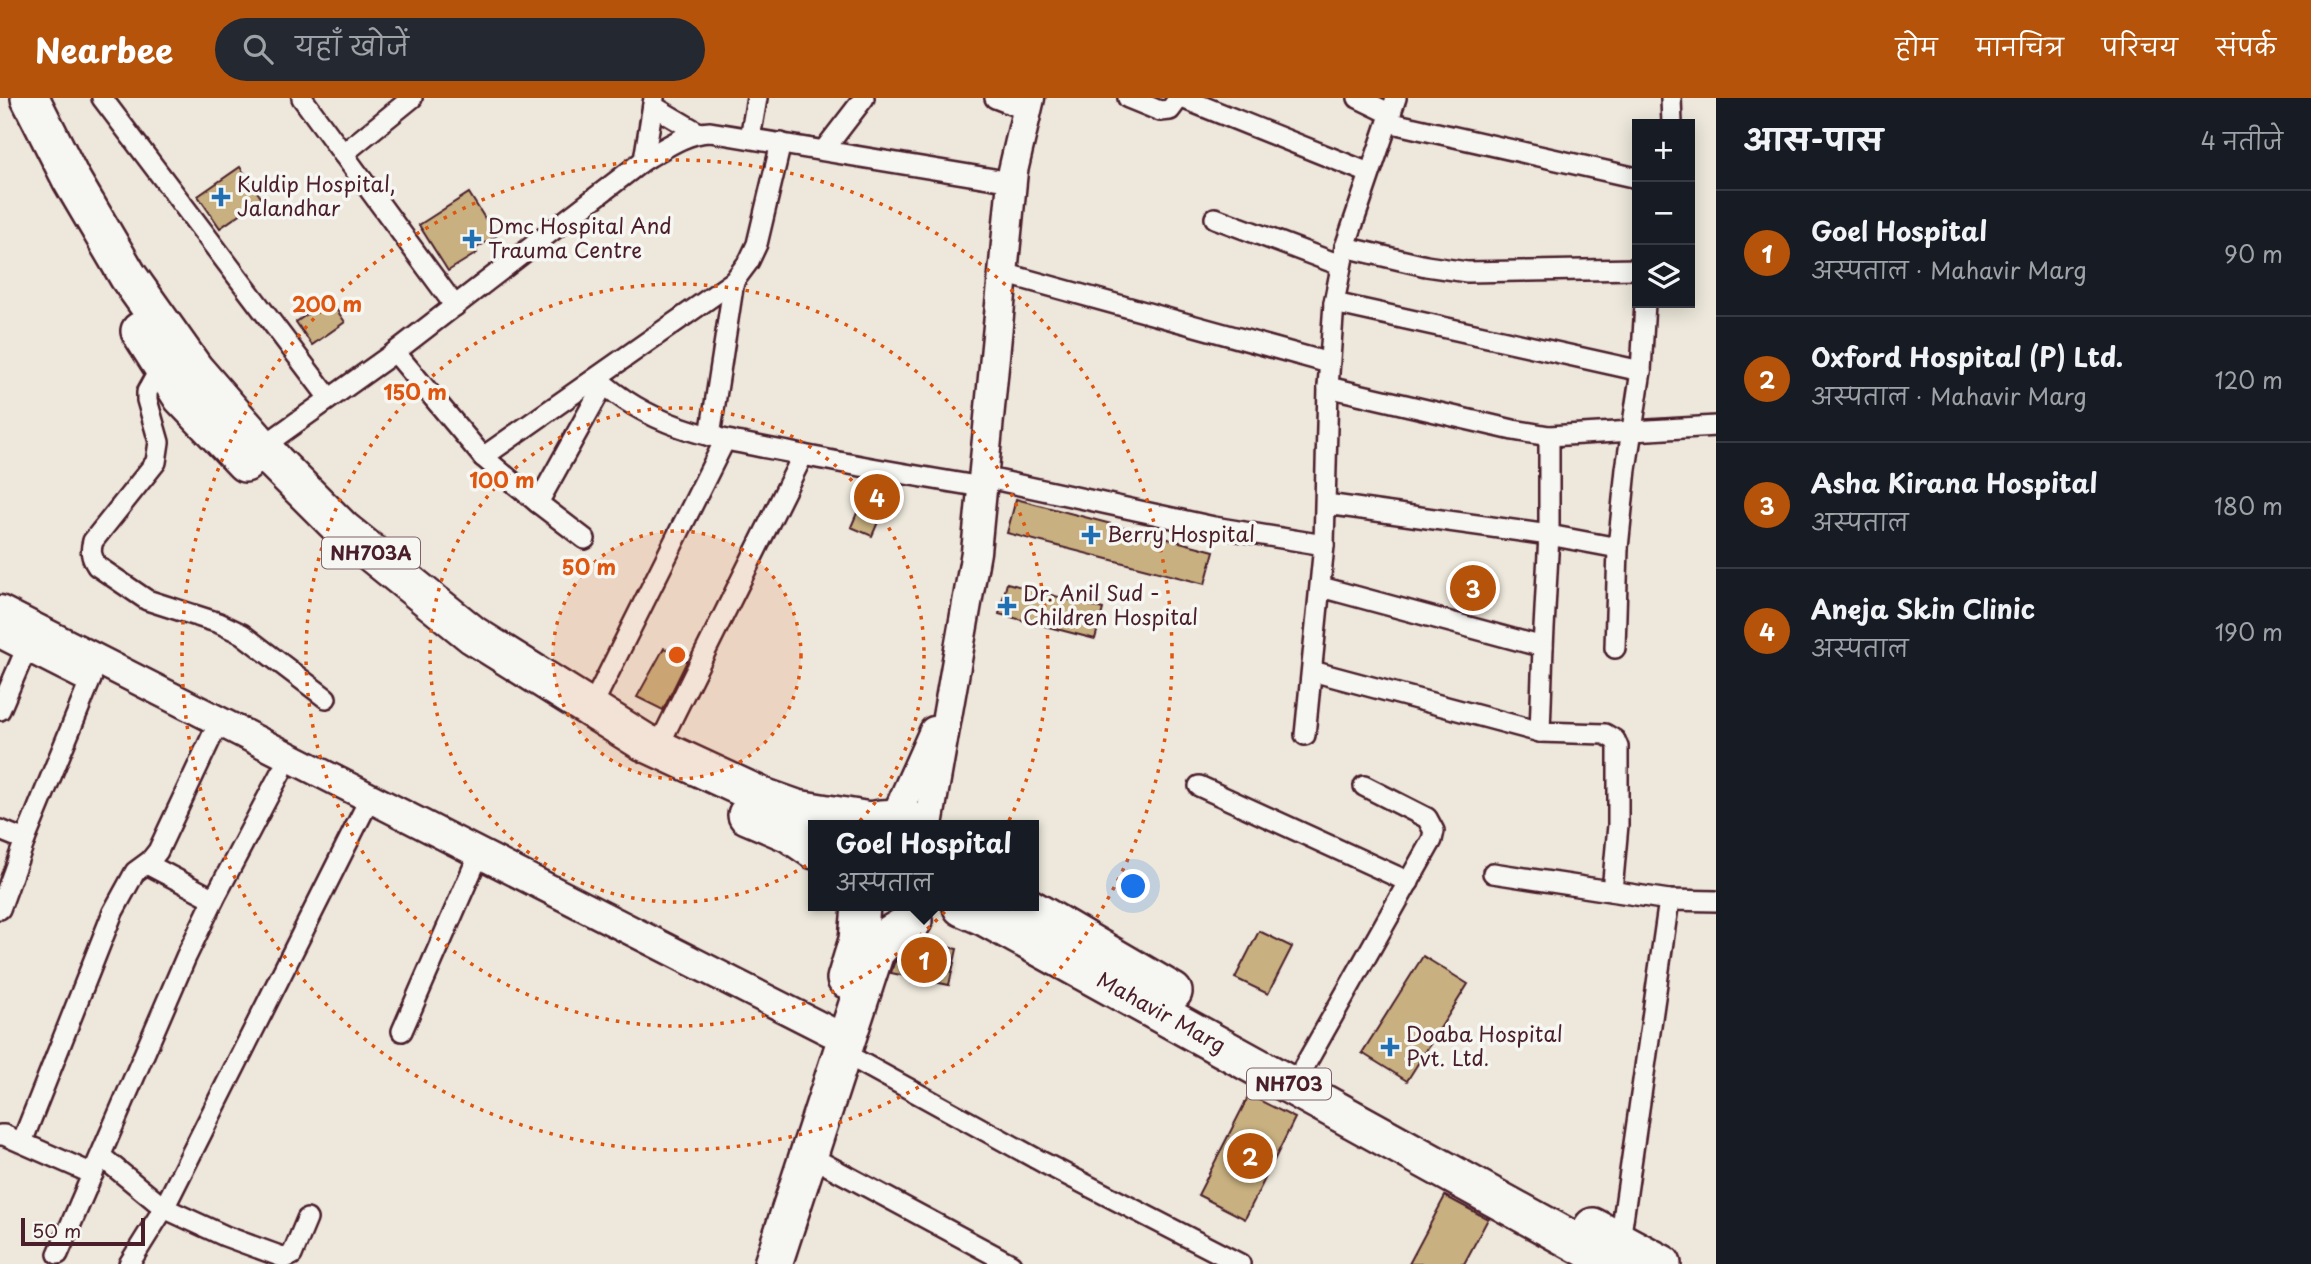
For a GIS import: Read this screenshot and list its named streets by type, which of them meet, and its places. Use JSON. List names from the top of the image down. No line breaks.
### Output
{"streets":{"highway":["NH703A","Mahavir Marg","NH703"]},"places":{"health":["Kuldip Hospital, Jalandhar","Dmc Hospital And Trauma Centre","Berry Hospital","Dr. Anil Sud - Children Hospital","Doaba Hospital Pvt. Ltd."]},"scale_bar":"50 m","page":{"header":"Nearbee","search":"यहाँ खोजें","nav":["होम","मानचित्र","परिचय","संपर्क"],"heading":["आस-पास","4 नतीजे"],"map_buttons":["+","−"],"list":[{"mark":"1","name":"Goel Hospital","note":"अस्पताल · Mahavir Marg","value":"90 m"},{"mark":"2","name":"Oxford Hospital (P) Ltd.","note":"अस्पताल · Mahavir Marg","value":"120 m"},{"mark":"3","name":"Asha Kirana Hospital","note":"अस्पताल","value":"180 m"},{"mark":"4","name":"Aneja Skin Clinic","note":"अस्पताल","value":"190 m"}],"pins":["4","3","1","2"],"popup":["Goel Hospital","अस्पताल"],"scale":"50 m"},"rings":["200 m","150 m","100 m","50 m"]}
